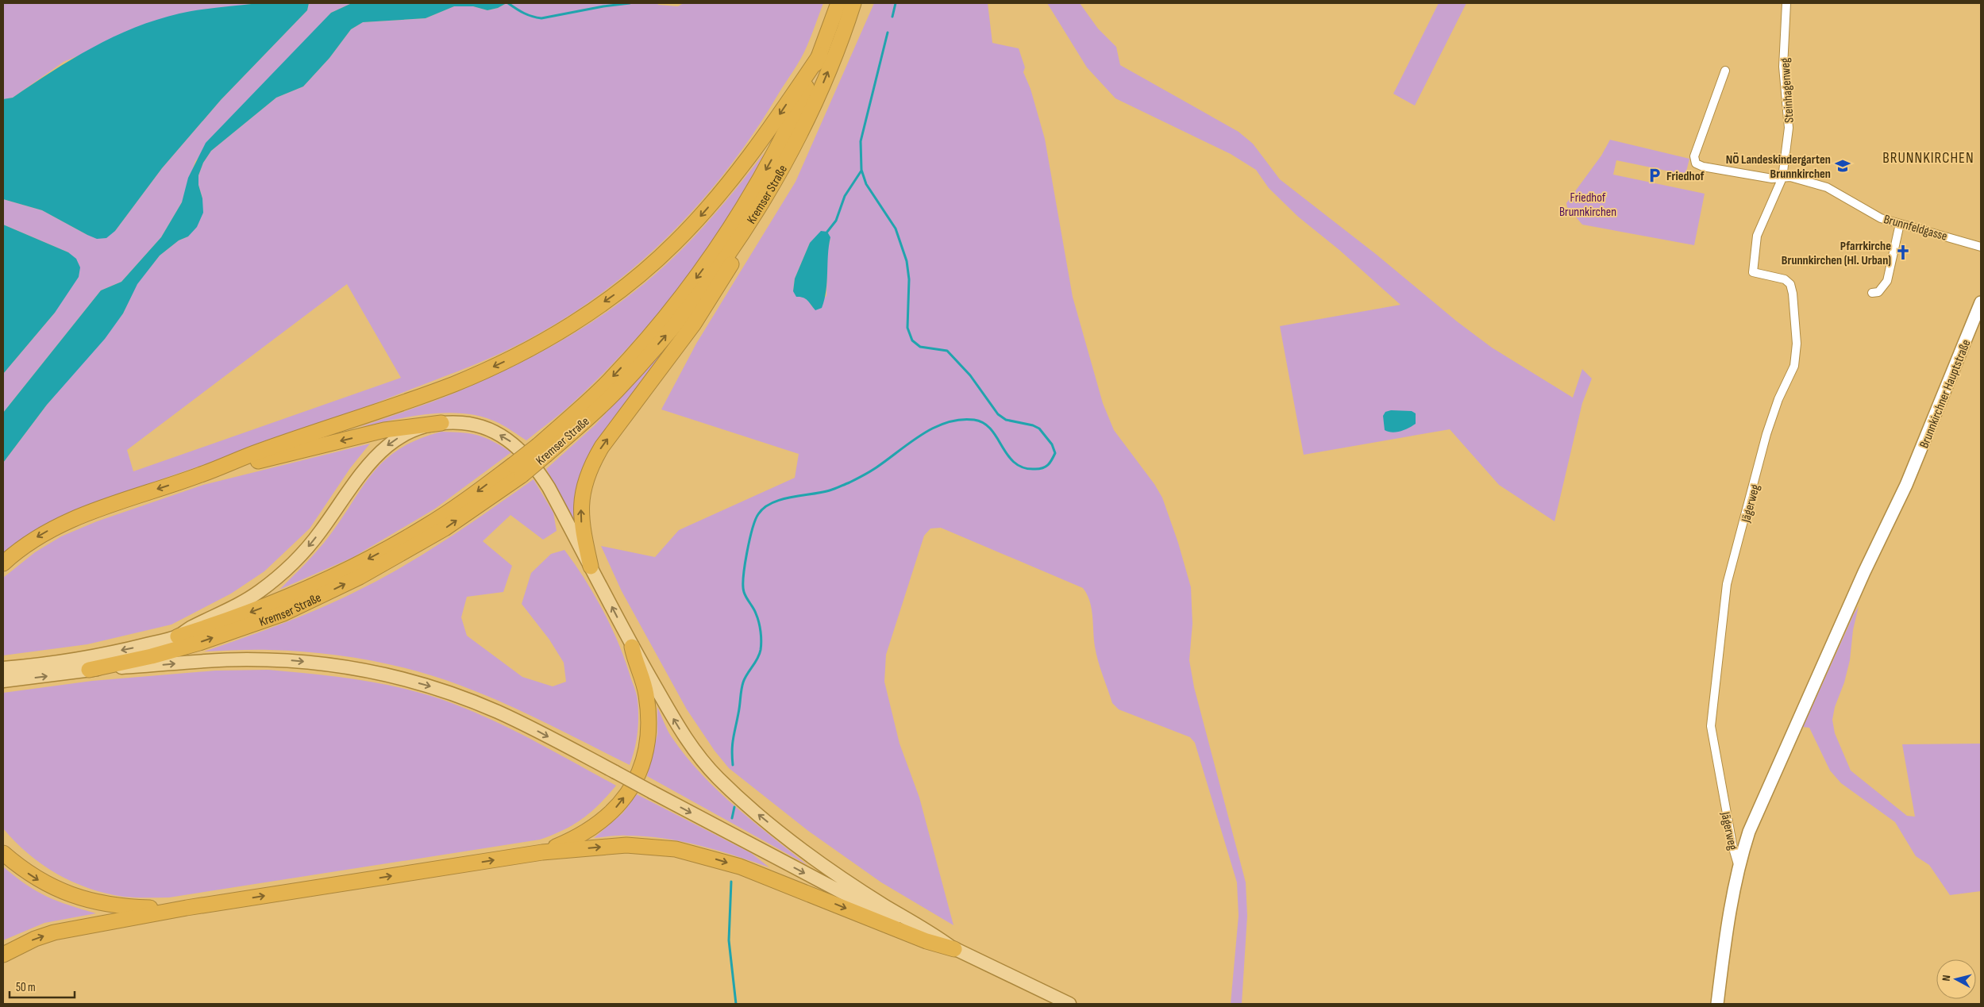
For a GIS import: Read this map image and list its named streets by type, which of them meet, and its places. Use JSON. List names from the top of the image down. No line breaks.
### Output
{"streets":{"highway":["Kremser Straße"],"main road":["Brunnkirchner Hauptstraße"],"street":["Steinhagenweg","Brunnfeldgasse","Jägerweg"]},"crossings":[["Steinhagenweg","Brunnfeldgasse"],["Steinhagenweg","Jägerweg"],["Brunnfeldgasse","Jägerweg"],["Brunnkirchner Hauptstraße","Jägerweg"]],"districts":["BRUNNKIRCHEN"],"parks":["Friedhof Brunnkirchen"],"places":{"school or university":["NÖ Landeskindergarten Brunnkirchen"],"parking":["Friedhof"],"church":["Pfarrkirche Brunnkirchen (Hl. Urban)"]},"scale_bar":"50 m","north":"left"}
